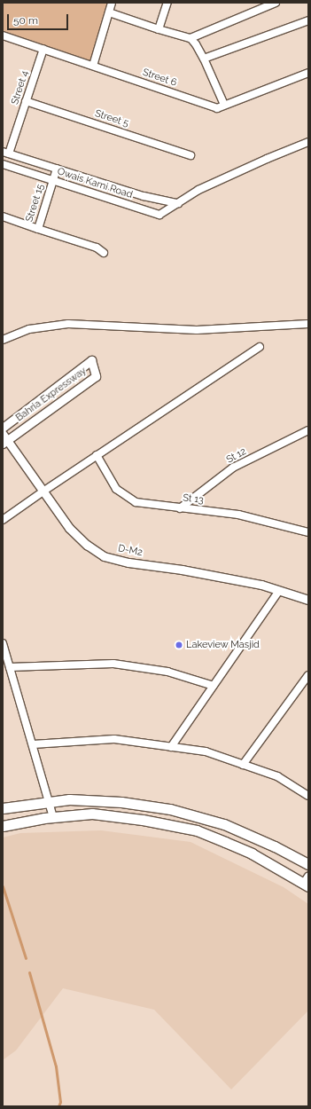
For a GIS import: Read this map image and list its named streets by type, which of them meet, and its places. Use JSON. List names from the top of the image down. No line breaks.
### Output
{"streets":{"street":["Street 6","Street 4","Street 5","Owais Karni Road","Street 15","Bahria Expressway","St 12","St 13","D-M2"]},"crossings":[["Street 6","Street 4"],["Street 4","Street 5"],["Street 4","Owais Karni Road"],["Owais Karni Road","Street 15"],["Bahria Expressway","D-M2"],["St 12","St 13"]],"places":["Lakeview Masjid"],"scale_bar":"50 m"}
